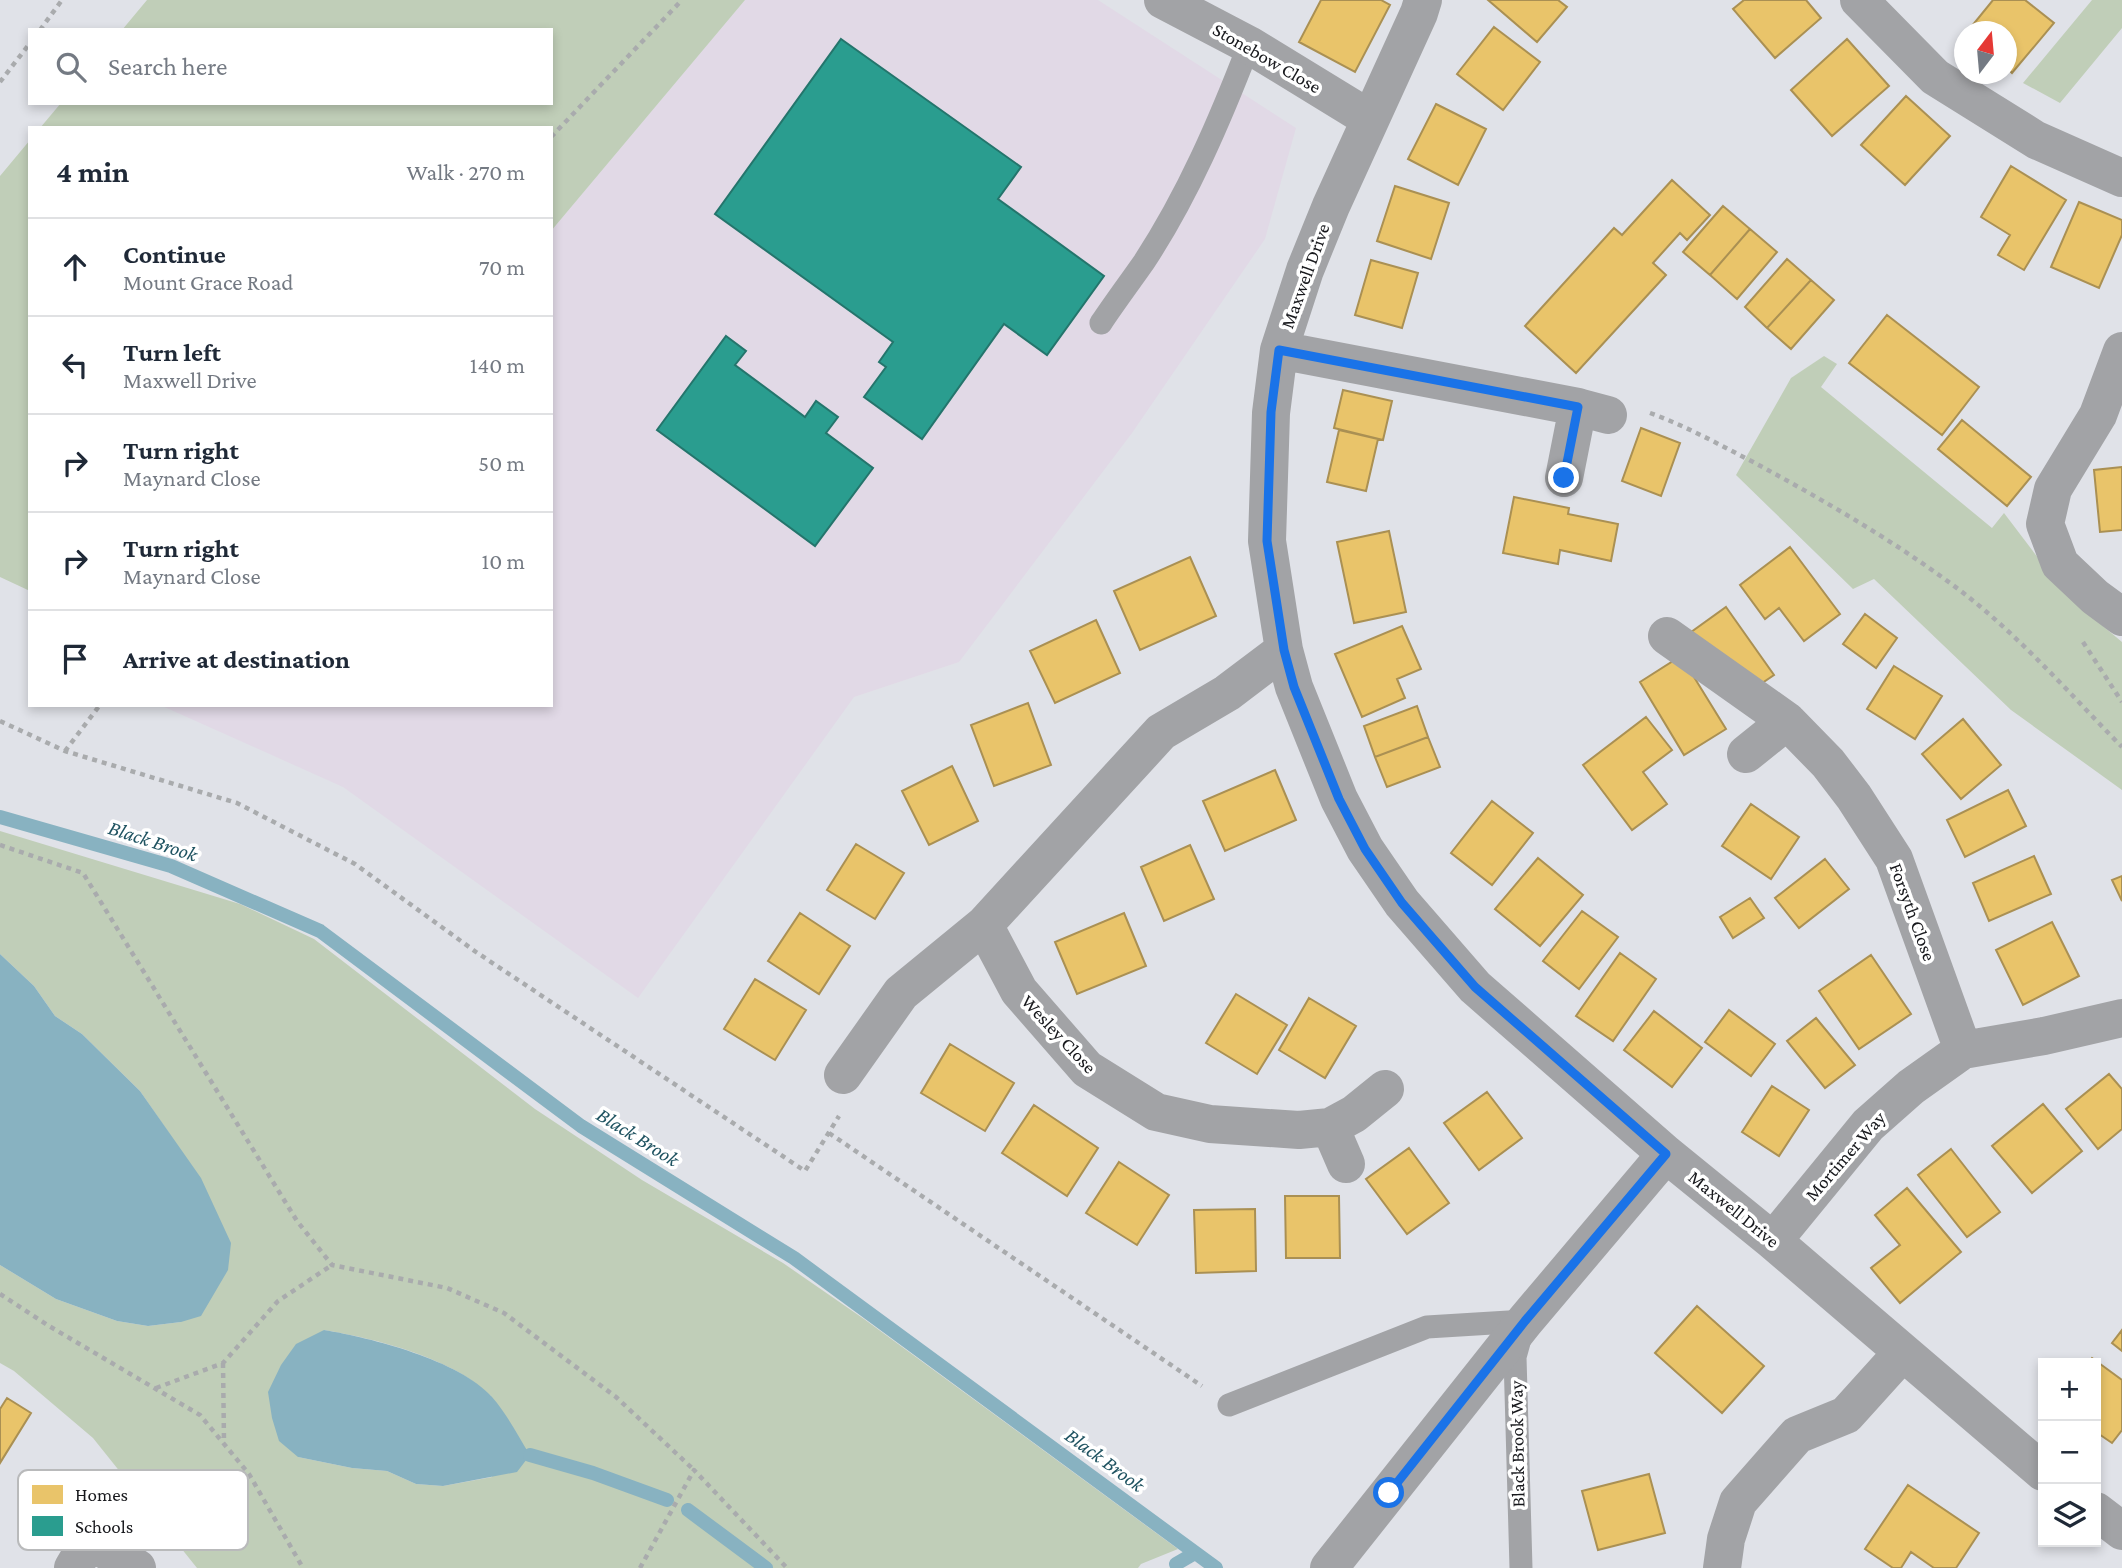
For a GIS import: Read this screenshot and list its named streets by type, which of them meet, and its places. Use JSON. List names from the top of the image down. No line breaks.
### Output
{"streets":{"street":["Stonebow Close","Maxwell Drive","Forsyth Close","Wesley Close","Mortimer Way"],"lane":["Black Brook Way"]},"crossings":[["Stonebow Close","Maxwell Drive"],["Maxwell Drive","Mortimer Way"],["Forsyth Close","Mortimer Way"]],"water":["Black Brook"],"legend":["Homes","Schools"],"north":"top","page":{"search":"Search here","heading":["4 min","Walk · 270 m"],"list":[["Continue","Mount Grace Road","70 m"],["Turn left","Maxwell Drive","140 m"],["Turn right","Maynard Close","50 m"],["Turn right","Maynard Close","10 m"],"Arrive at destination"],"map_buttons":["+","−"]}}
